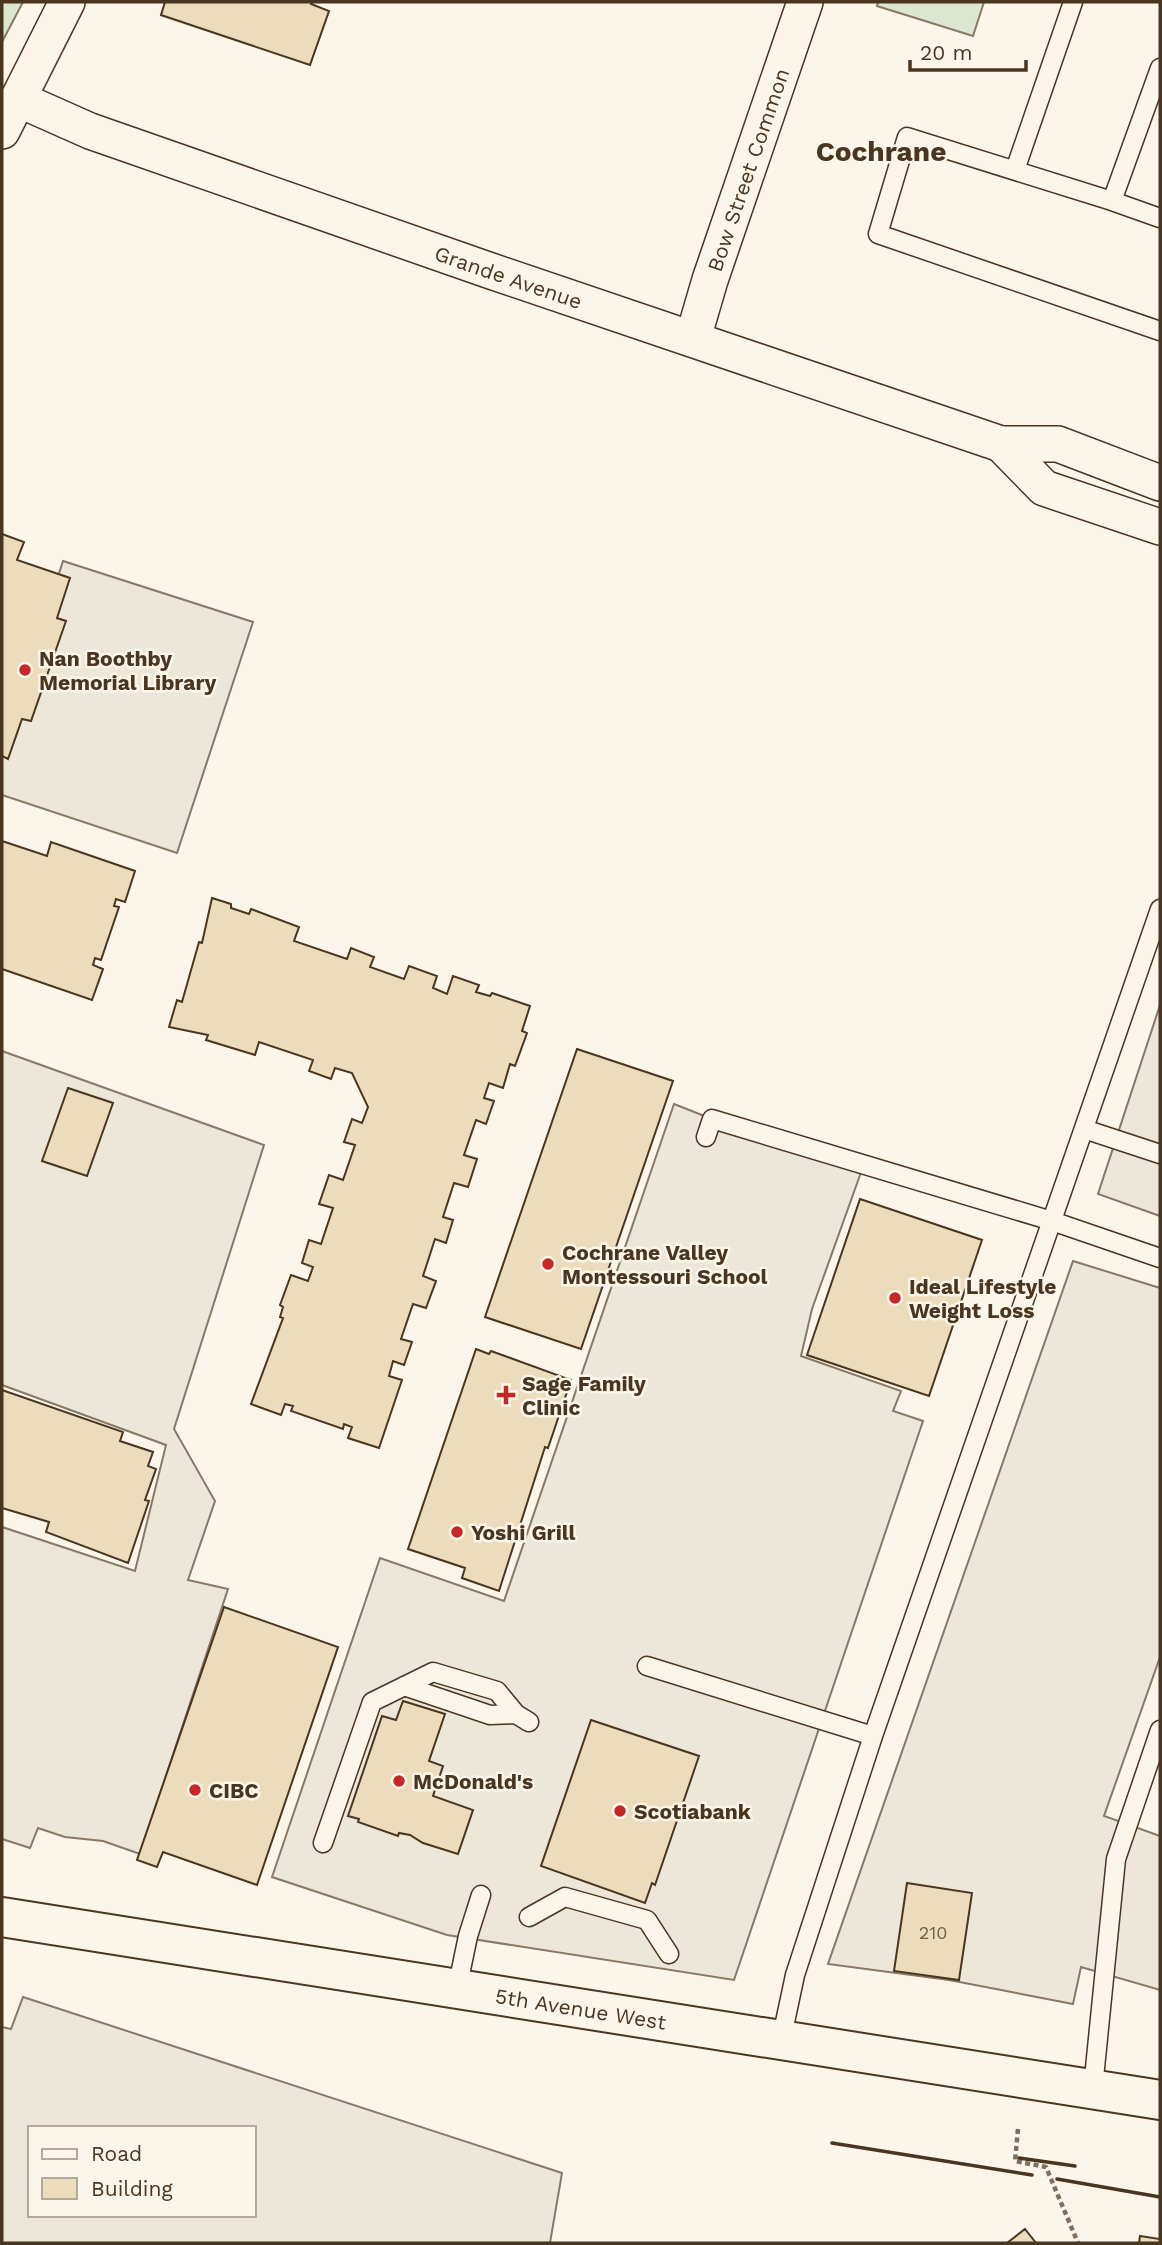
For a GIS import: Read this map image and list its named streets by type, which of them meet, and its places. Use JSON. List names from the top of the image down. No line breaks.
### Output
{"streets":{"street":["Bow Street Common","Grande Avenue","5th Avenue West"]},"crossings":[["Bow Street Common","Grande Avenue"]],"districts":["Cochrane"],"places":{"other":["Nan Boothby Memorial Library","Cochrane Valley Montessouri School","Ideal Lifestyle Weight Loss","Yoshi Grill","McDonald's","CIBC","Scotiabank"],"health":["Sage Family Clinic"]},"house_numbers":["210"],"legend":["Road","Building"],"scale_bar":"20 m"}
